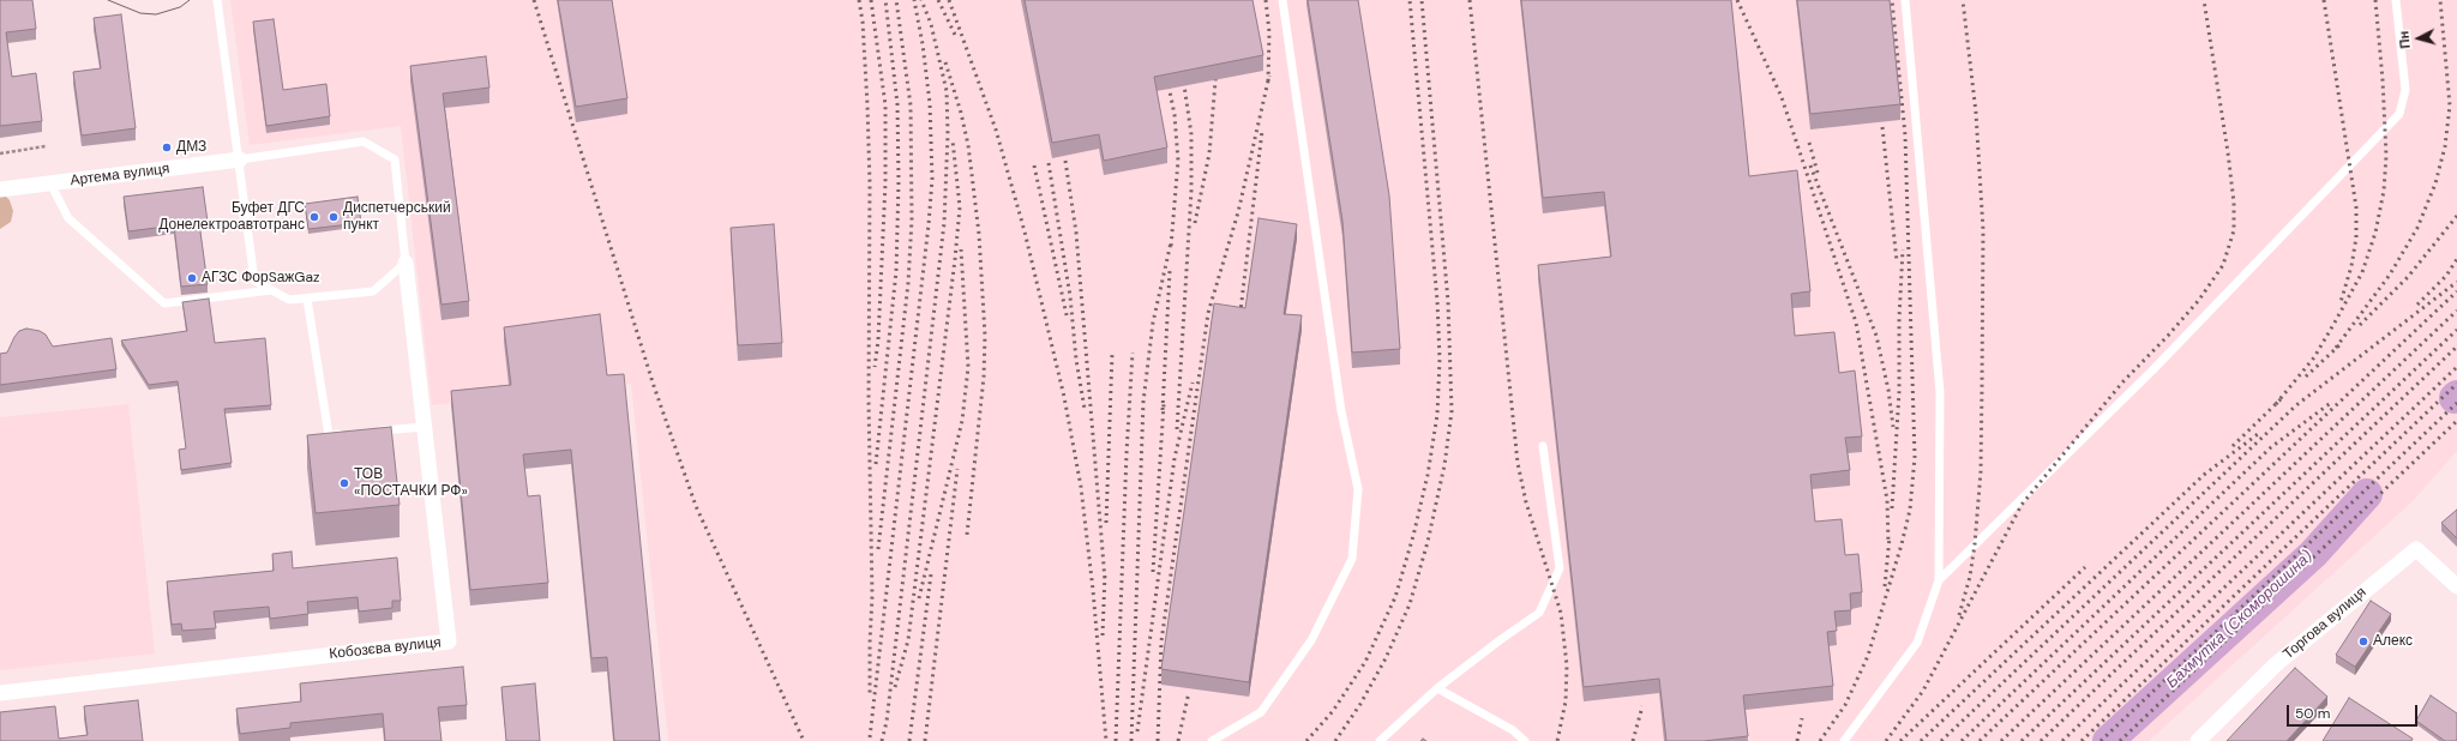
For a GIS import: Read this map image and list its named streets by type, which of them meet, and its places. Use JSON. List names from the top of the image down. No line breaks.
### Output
{"streets":{"street":["Артема вулиця","Торгова вулиця","Кобозєва вулиця"]},"water":["Бахмутка (Скоморошина)"],"places":["ДМЗ","Буфет ДГС Донелектроавтотранс","Диспетчерський пункт","АГЗС ФорSажGaz","ТОВ «ПОСТАЧКИ РФ»","Алекс"],"scale_bar":"50 m","north":"left"}
